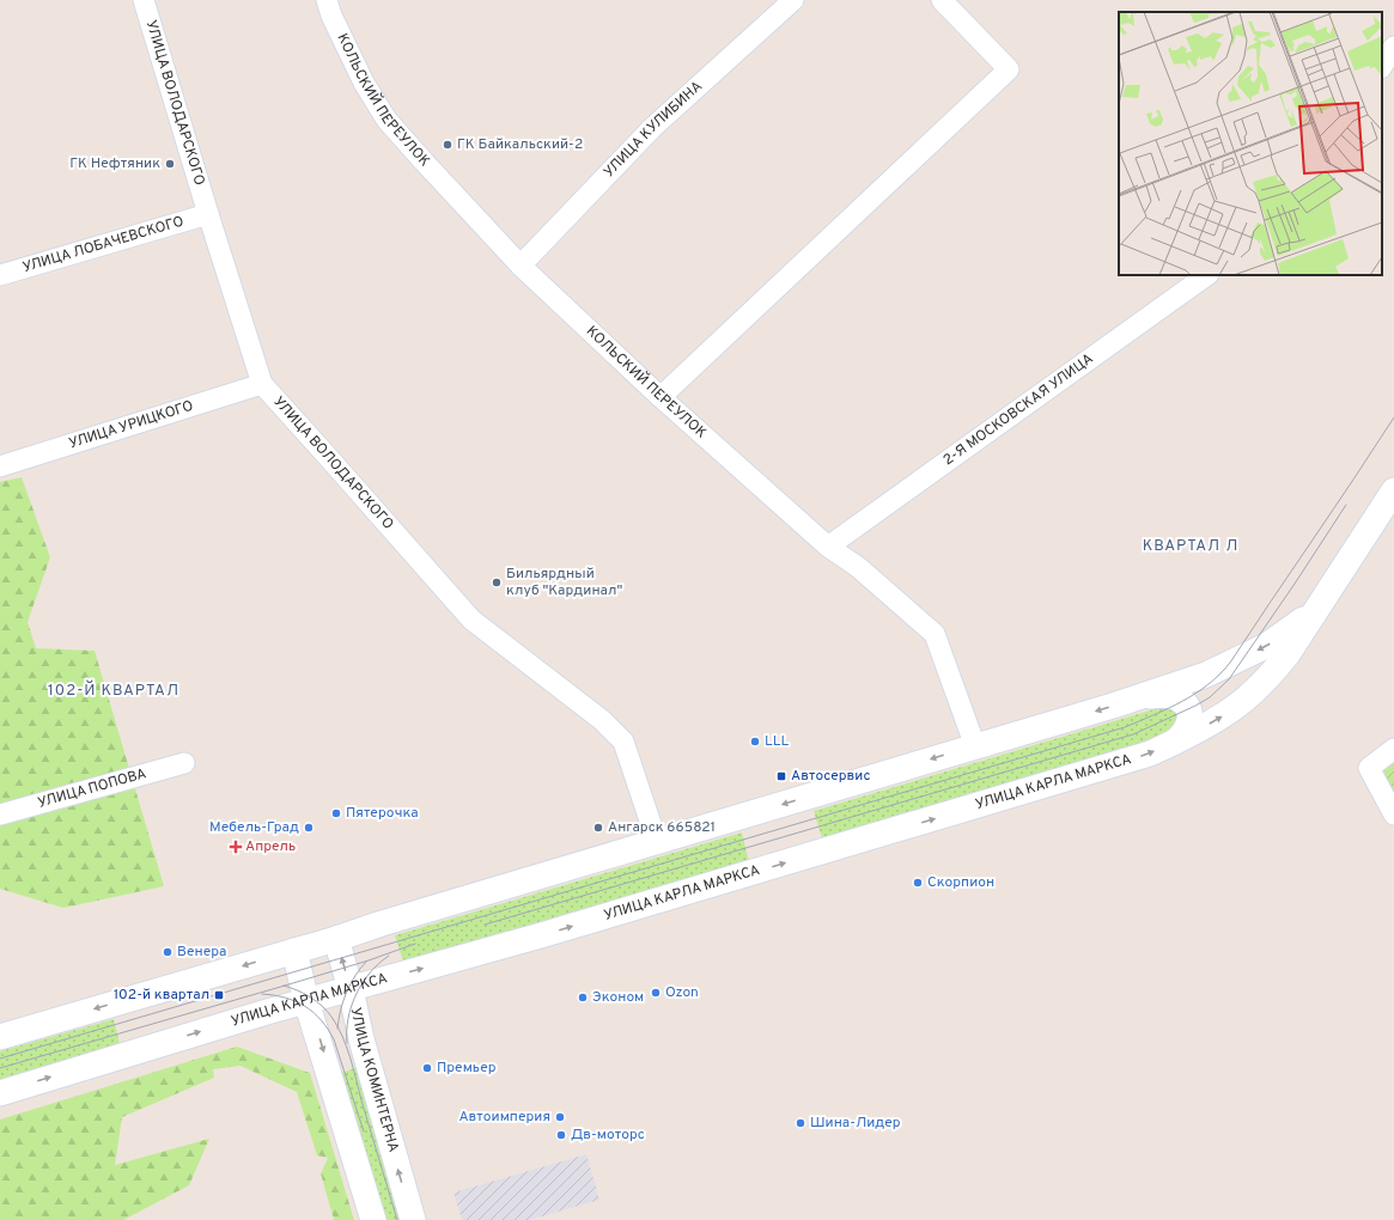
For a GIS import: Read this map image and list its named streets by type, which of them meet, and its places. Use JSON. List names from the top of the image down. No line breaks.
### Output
{"streets":{"street":["КОЛЬСКИЙ ПЕРЕУЛОК","УЛИЦА ВОЛОДАРСКОГО","УЛИЦА КУЛИБИНА","УЛИЦА ЛОБАЧЕВСКОГО","2-Я МОСКОВСКАЯ УЛИЦА","УЛИЦА УРИЦКОГО","УЛИЦА КАРЛА МАРКСА","УЛИЦА ПОПОВА","УЛИЦА КОМИНТЕРНА"]},"crossings":[["КОЛЬСКИЙ ПЕРЕУЛОК","УЛИЦА КУЛИБИНА"],["КОЛЬСКИЙ ПЕРЕУЛОК","2-Я МОСКОВСКАЯ УЛИЦА"],["КОЛЬСКИЙ ПЕРЕУЛОК","УЛИЦА КАРЛА МАРКСА"],["УЛИЦА ВОЛОДАРСКОГО","УЛИЦА ЛОБАЧЕВСКОГО"],["УЛИЦА ВОЛОДАРСКОГО","УЛИЦА УРИЦКОГО"],["УЛИЦА ВОЛОДАРСКОГО","УЛИЦА КАРЛА МАРКСА"],["УЛИЦА КАРЛА МАРКСА","УЛИЦА КОМИНТЕРНА"]],"districts":["КВАРТАЛ Л","102-Й КВАРТАЛ"],"places":{"other":["ГК Байкальский-2","ГК Нефтяник","Бильярдный клуб \"Кардинал\"","LLL","Пятерочка","Мебель-Град","Ангарск 665821","Скорпион","Венера","Ozon","Эконом","Премьер","Автоимперия","Шина-Лидер","Дв-моторс"],"transit":["Автосервис","102-й квартал"],"health":["Апрель"]}}
